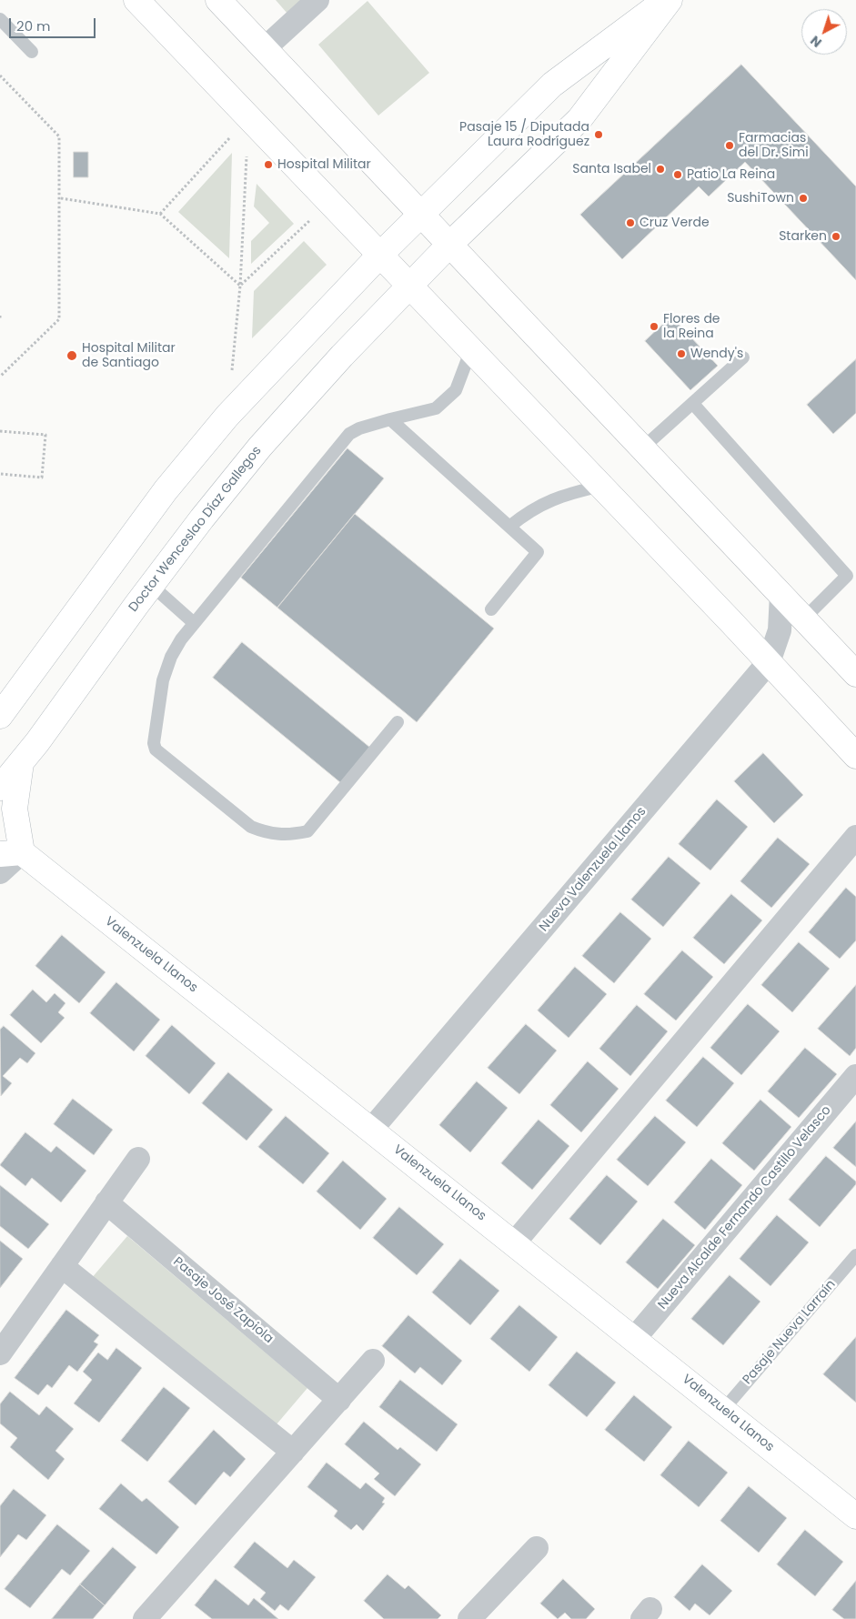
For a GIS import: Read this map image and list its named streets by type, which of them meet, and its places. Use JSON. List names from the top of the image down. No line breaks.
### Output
{"streets":{"main road":["Doctor Wenceslao Díaz Gallegos","Valenzuela Llanos"],"street":["Nueva Valenzuela Llanos","Nueva Alcalde Fernando Castillo Velasco","Pasaje José Zapiola"],"lane":["Pasaje Nueva Larraín"]},"crossings":[["Nueva Valenzuela Llanos","Valenzuela Llanos"],["Valenzuela Llanos","Nueva Alcalde Fernando Castillo Velasco"],["Valenzuela Llanos","Pasaje Nueva Larraín"]],"places":["Pasaje 15 / Diputada Laura Rodríguez","Farmacias del Dr. Simi","Hospital Militar","Santa Isabel","Patio La Reina","SushiTown","Cruz Verde","Starken","Flores de la Reina","Wendy's","Hospital Militar de Santiago"],"scale_bar":"20 m","north":"bottom left"}
